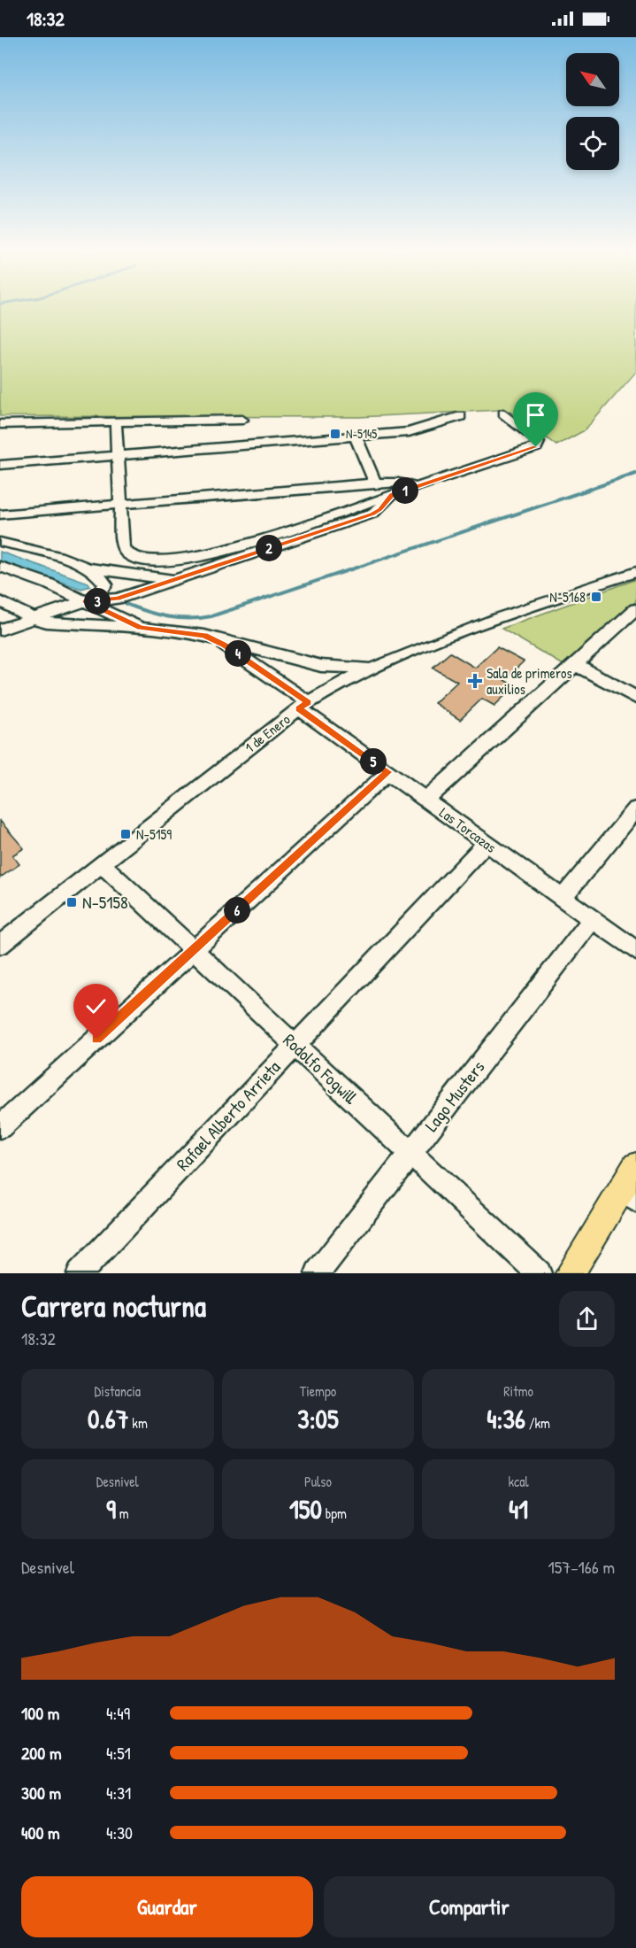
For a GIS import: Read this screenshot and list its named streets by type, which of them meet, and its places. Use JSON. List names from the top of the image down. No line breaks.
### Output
{"streets":{"street":["1 de Enero","Las Torcazas","Rodolfo Fogwill","Lago Musters","Rafael Alberto Arrieta"]},"crossings":[["1 de Enero","Las Torcazas"],["1 de Enero","Rodolfo Fogwill"],["Las Torcazas","Lago Musters"],["Las Torcazas","Rafael Alberto Arrieta"],["Rodolfo Fogwill","Lago Musters"],["Rodolfo Fogwill","Rafael Alberto Arrieta"]],"places":{"transit":["N-5145","N-5168","N-5159","N-5158"],"health":["Sala de primeros auxilios"]},"north":"top left","page":{"status":"18:32","pins":["1","2","3","4","5","6"],"heading":["Carrera nocturna","18:32"],"stats":[["Distancia","0.67 km"],["Tiempo","3:05"],["Ritmo","4:36 /km"],["Desnivel","9 m"],["Pulso","150 bpm"],["kcal","41"]],"chart":["Desnivel","157–166 m"],"list":[{"name":"100 m","note":"4:49"},{"name":"200 m","note":"4:51"},{"name":"300 m","note":"4:31"},{"name":"400 m","note":"4:30"}],"buttons":["Guardar","Compartir"]}}
